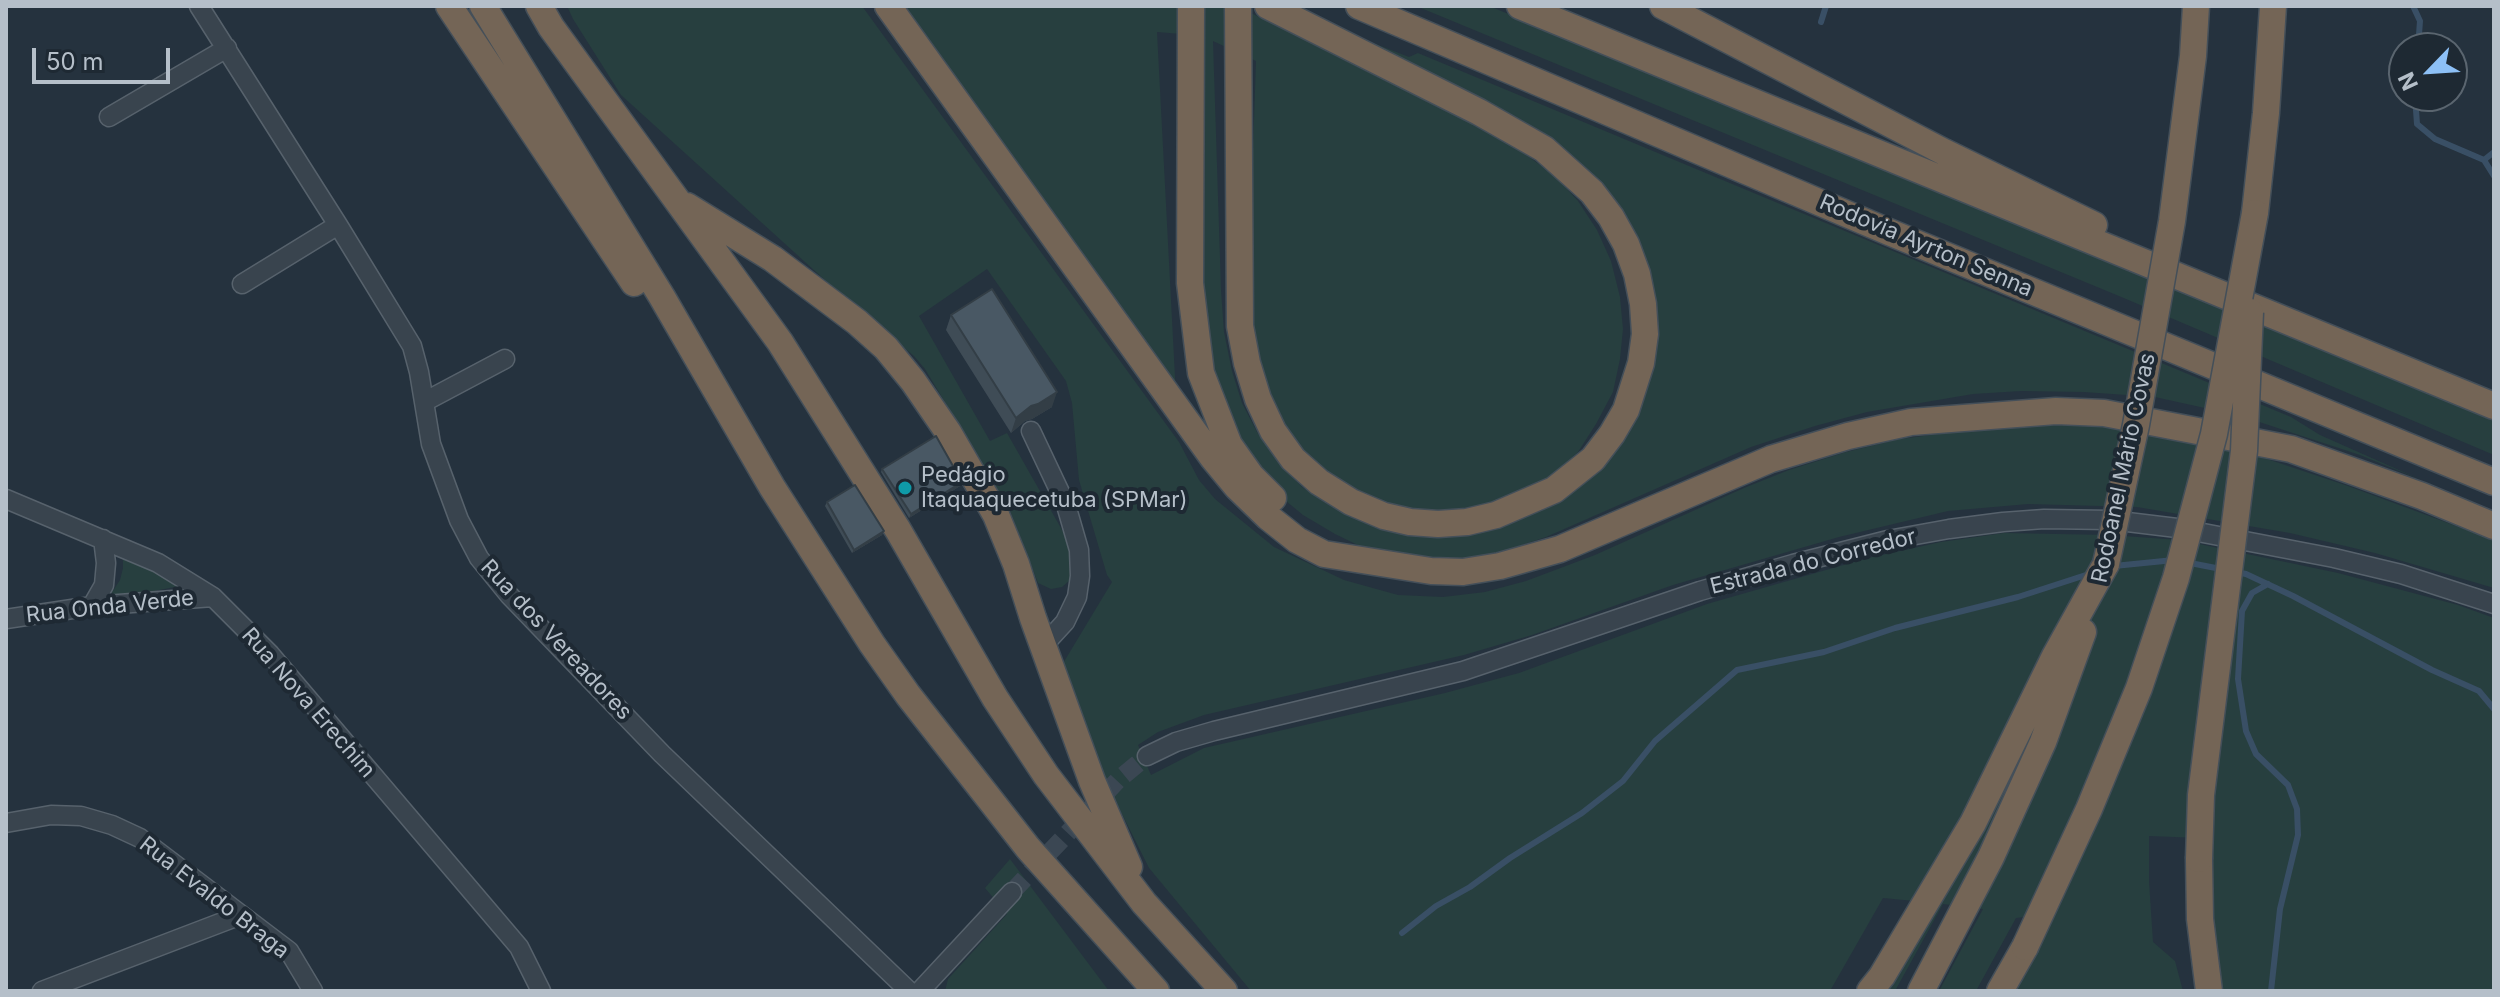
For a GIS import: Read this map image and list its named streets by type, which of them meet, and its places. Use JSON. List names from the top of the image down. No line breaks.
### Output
{"streets":{"highway":["Rodovia Ayrton Senna","Rodoanel Mário Covas"],"street":["Estrada do Corredor","Rua Onda Verde","Rua dos Vereadores","Rua Nova Erechim","Rua Evaldo Braga"]},"crossings":[["Rua Onda Verde","Rua Nova Erechim"]],"places":["Pedágio Itaquaquecetuba (SPMar)"],"scale_bar":"50 m","north":"bottom left"}
